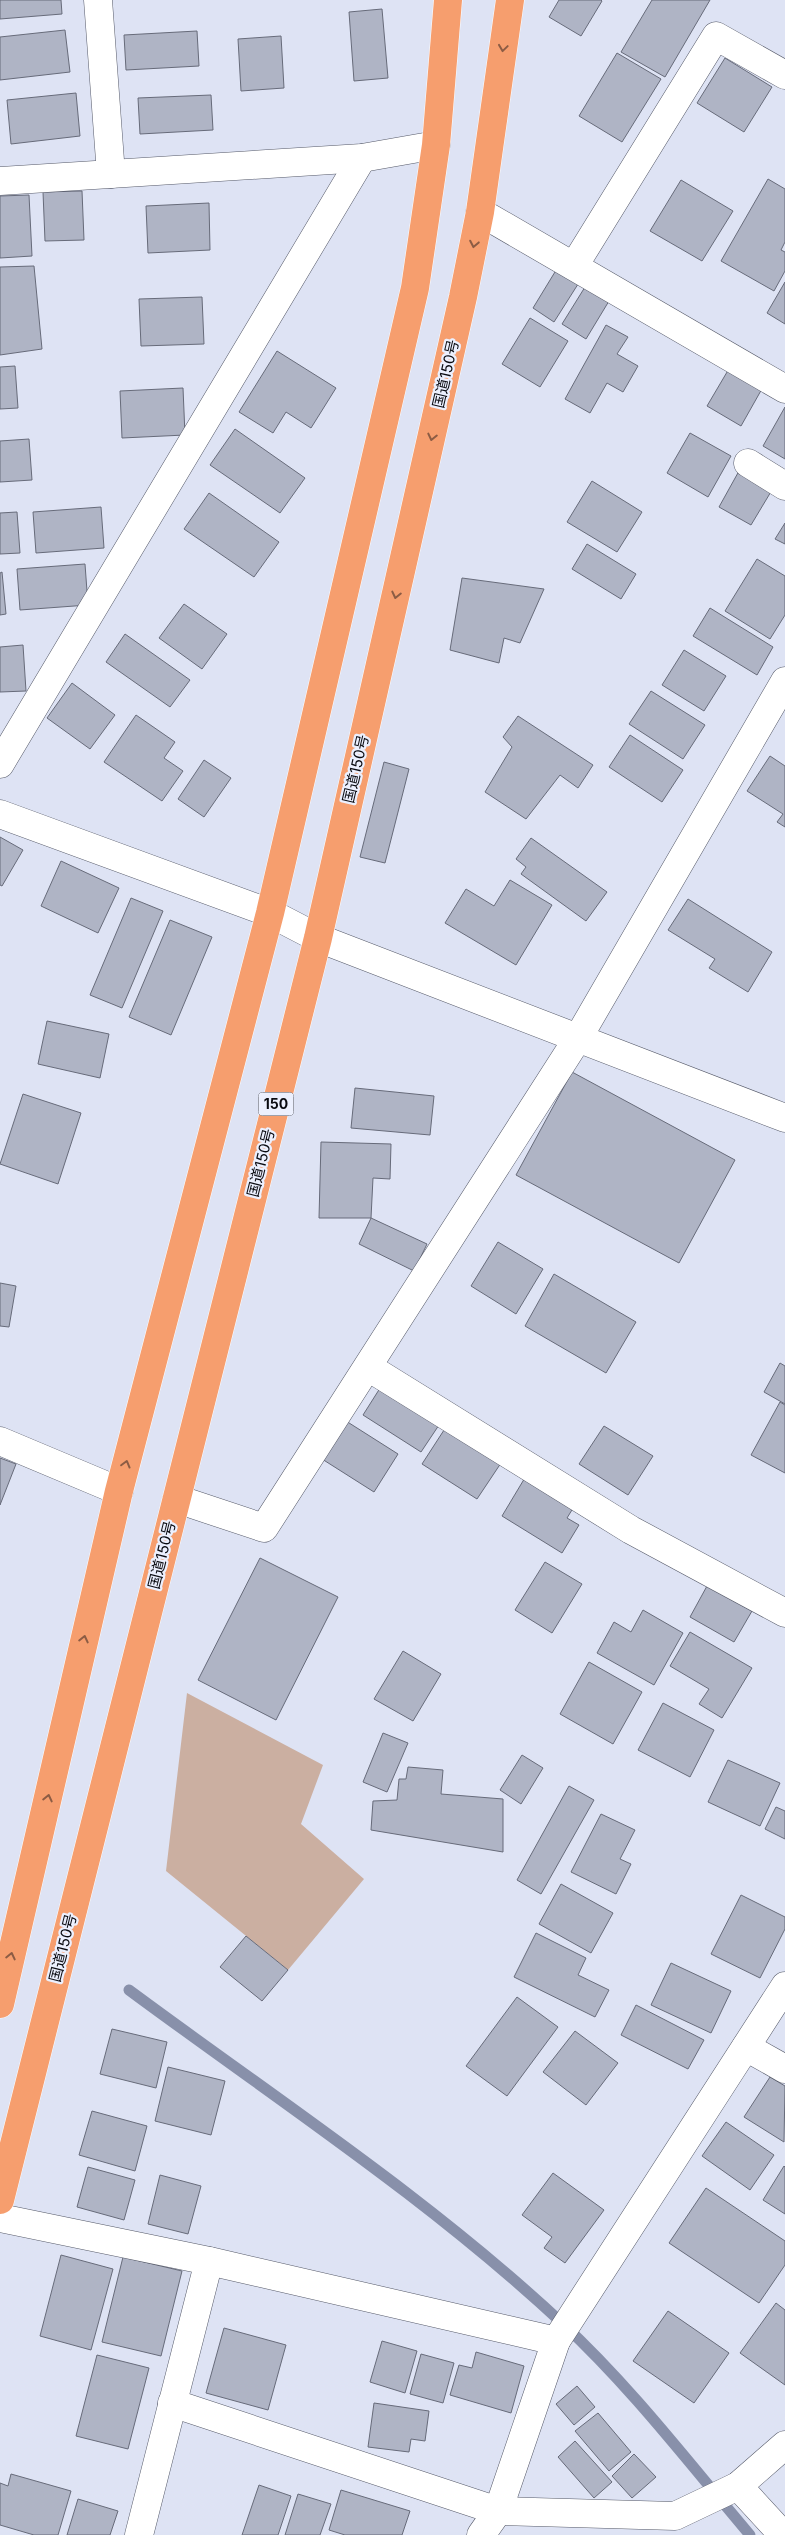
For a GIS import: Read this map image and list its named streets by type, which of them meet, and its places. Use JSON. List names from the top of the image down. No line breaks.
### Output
{"streets":{"highway":["国道150号","150"]}}
